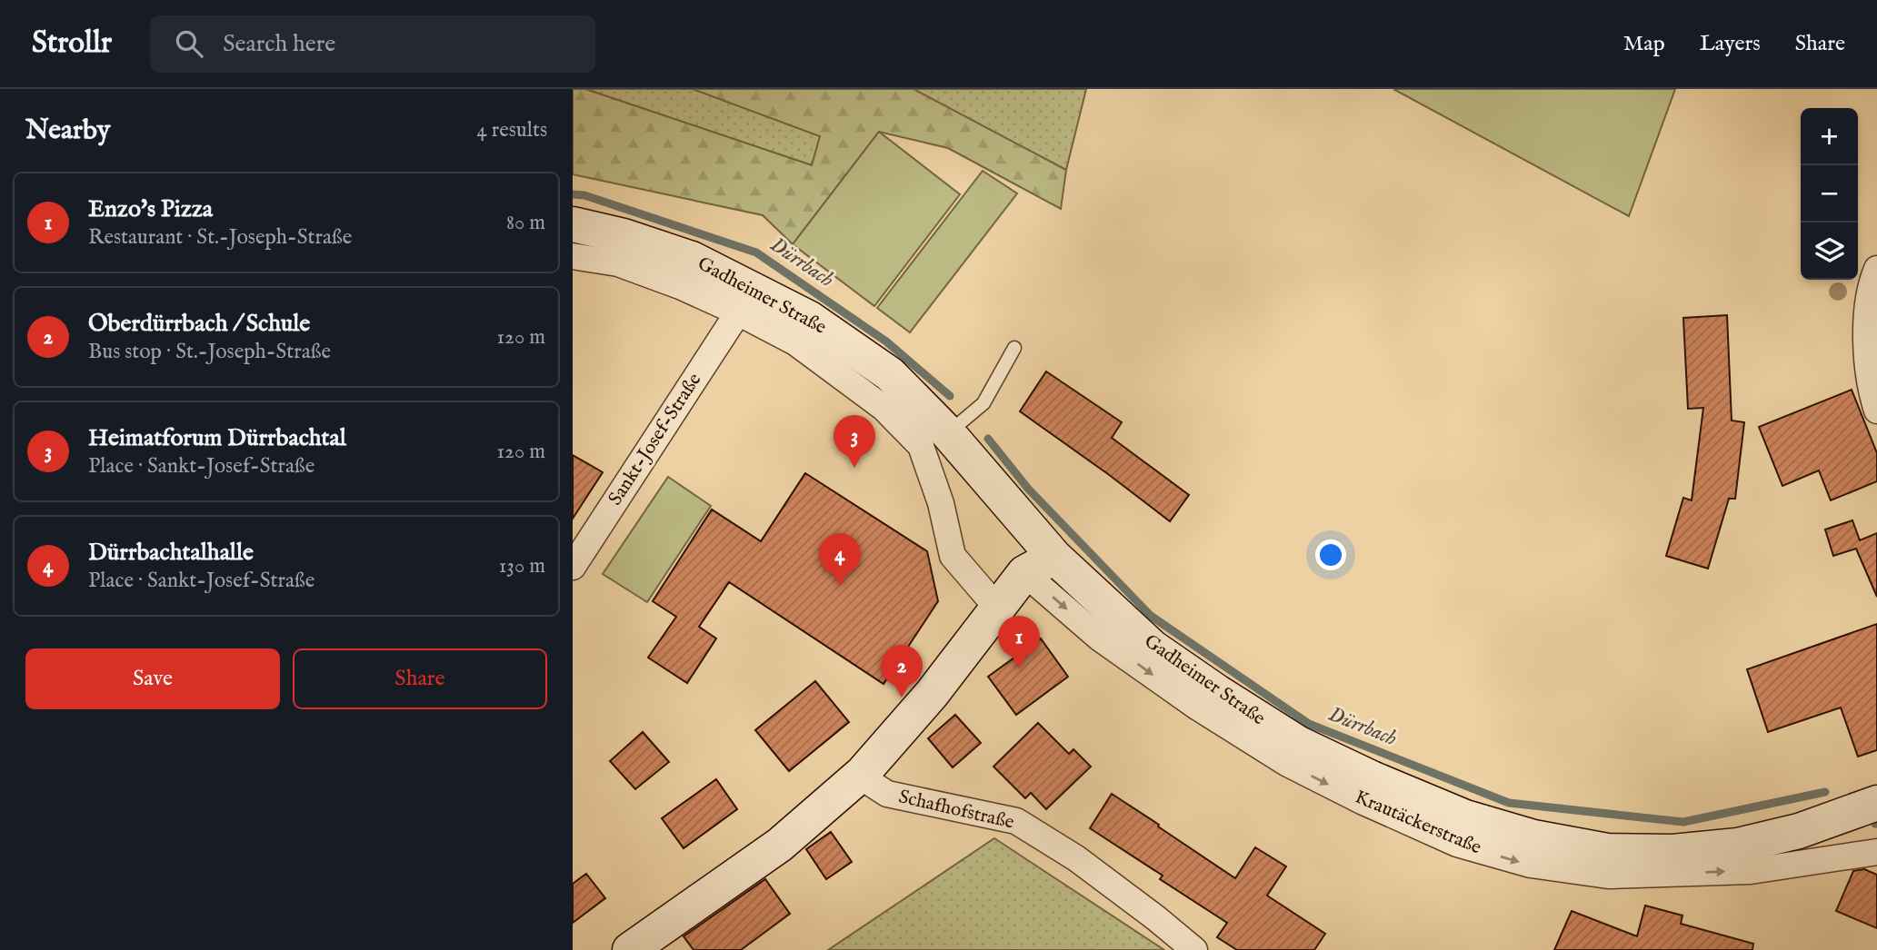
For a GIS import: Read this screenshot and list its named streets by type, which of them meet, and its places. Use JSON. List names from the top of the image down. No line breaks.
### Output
{"streets":{"street":["Gadheimer Straße","Sankt-Josef-Straße","Schafhofstraße","Krautäckerstraße"]},"crossings":[["Gadheimer Straße","Krautäckerstraße"]],"one_way":["Krautäckerstraße"],"water":["Dürrbach"],"page":{"header":"Strollr","search":"Search here","nav":["Map","Layers","Share"],"heading":["Nearby","4 results"],"map_buttons":["+","−"],"list":[{"mark":"1","name":"Enzo's Pizza","note":"Restaurant · St.-Joseph-Straße","value":"80 m"},{"mark":"2","name":"Oberdürrbach / Schule","note":"Bus stop · St.-Joseph-Straße","value":"120 m"},{"mark":"3","name":"Heimatforum Dürrbachtal","note":"Place · Sankt-Josef-Straße","value":"120 m"},{"mark":"4","name":"Dürrbachtalhalle","note":"Place · Sankt-Josef-Straße","value":"130 m"}],"pins":["3","4","1","2"],"buttons":["Save","Share"]}}
